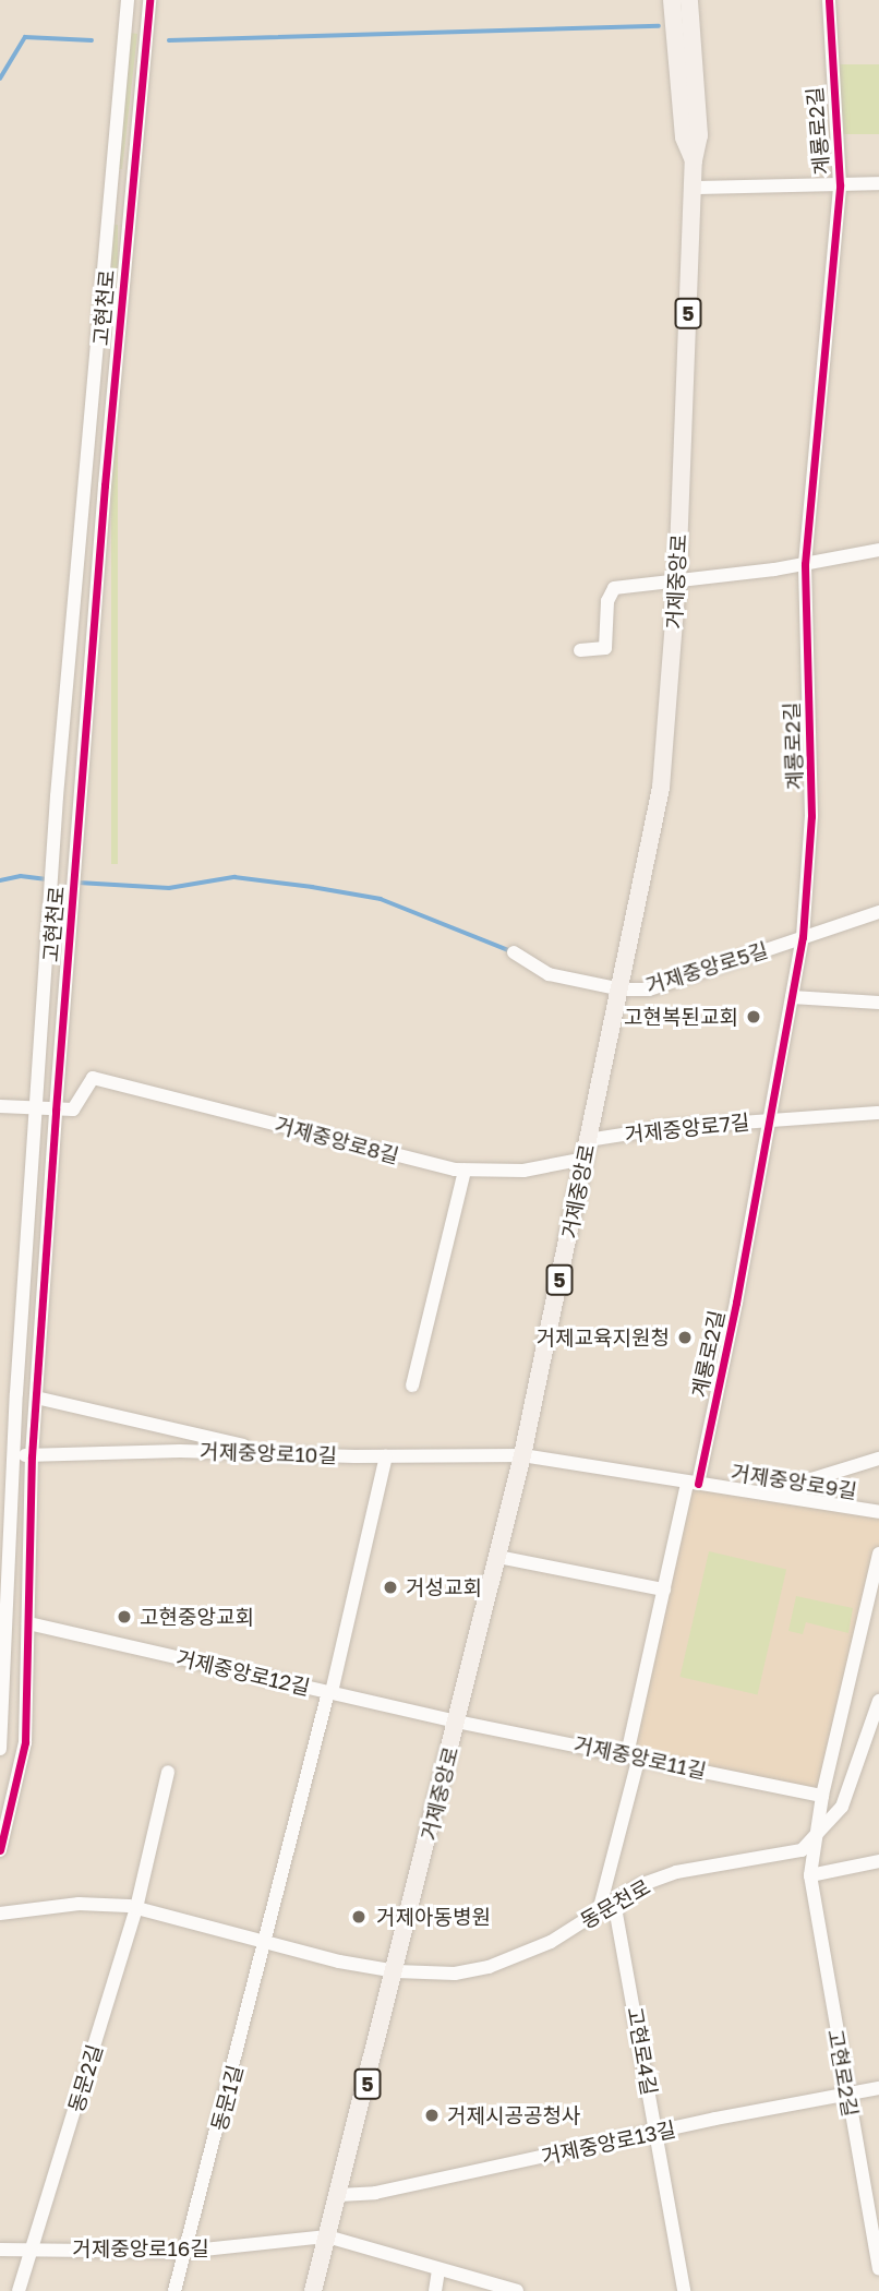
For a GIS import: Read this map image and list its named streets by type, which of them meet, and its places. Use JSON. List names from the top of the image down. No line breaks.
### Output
{"streets":{"main road":["5","거제중앙로"],"street":["계룡로2길","고현천로","거제중앙로5길","거제중앙로7길","거제중앙로8길","거제중앙로10길","거제중앙로9길","거제중앙로12길","거제중앙로11길","동문천로","고현로4길","고현로2길","동문2길","동문1길","거제중앙로13길","거제중앙로16길"]},"crossings":[["계룡로2길","거제중앙로5길"],["계룡로2길","거제중앙로7길"],["계룡로2길","거제중앙로9길"],["계룡로2길","거제중앙로11길"],["계룡로2길","동문천로"],["고현천로","거제중앙로8길"],["고현천로","거제중앙로10길"],["고현천로","거제중앙로12길"],["거제중앙로","거제중앙로5길"],["거제중앙로","거제중앙로7길"],["거제중앙로","거제중앙로8길"],["거제중앙로","거제중앙로10길"],["거제중앙로","거제중앙로9길"],["거제중앙로","거제중앙로12길"],["거제중앙로","거제중앙로11길"],["거제중앙로","동문천로"],["거제중앙로","거제중앙로13길"],["거제중앙로","거제중앙로16길"],["거제중앙로10길","거제중앙로9길"],["거제중앙로12길","거제중앙로11길"],["거제중앙로11길","고현로2길"],["동문천로","고현로4길"],["동문천로","고현로2길"],["동문천로","동문2길"],["동문천로","동문1길"],["고현로4길","거제중앙로13길"],["고현로2길","거제중앙로13길"],["동문2길","거제중앙로16길"],["동문1길","거제중앙로16길"]],"places":["고현복된교회","거제교육지원청","거성교회","고현중앙교회","거제아동병원","거제시공공청사"]}
